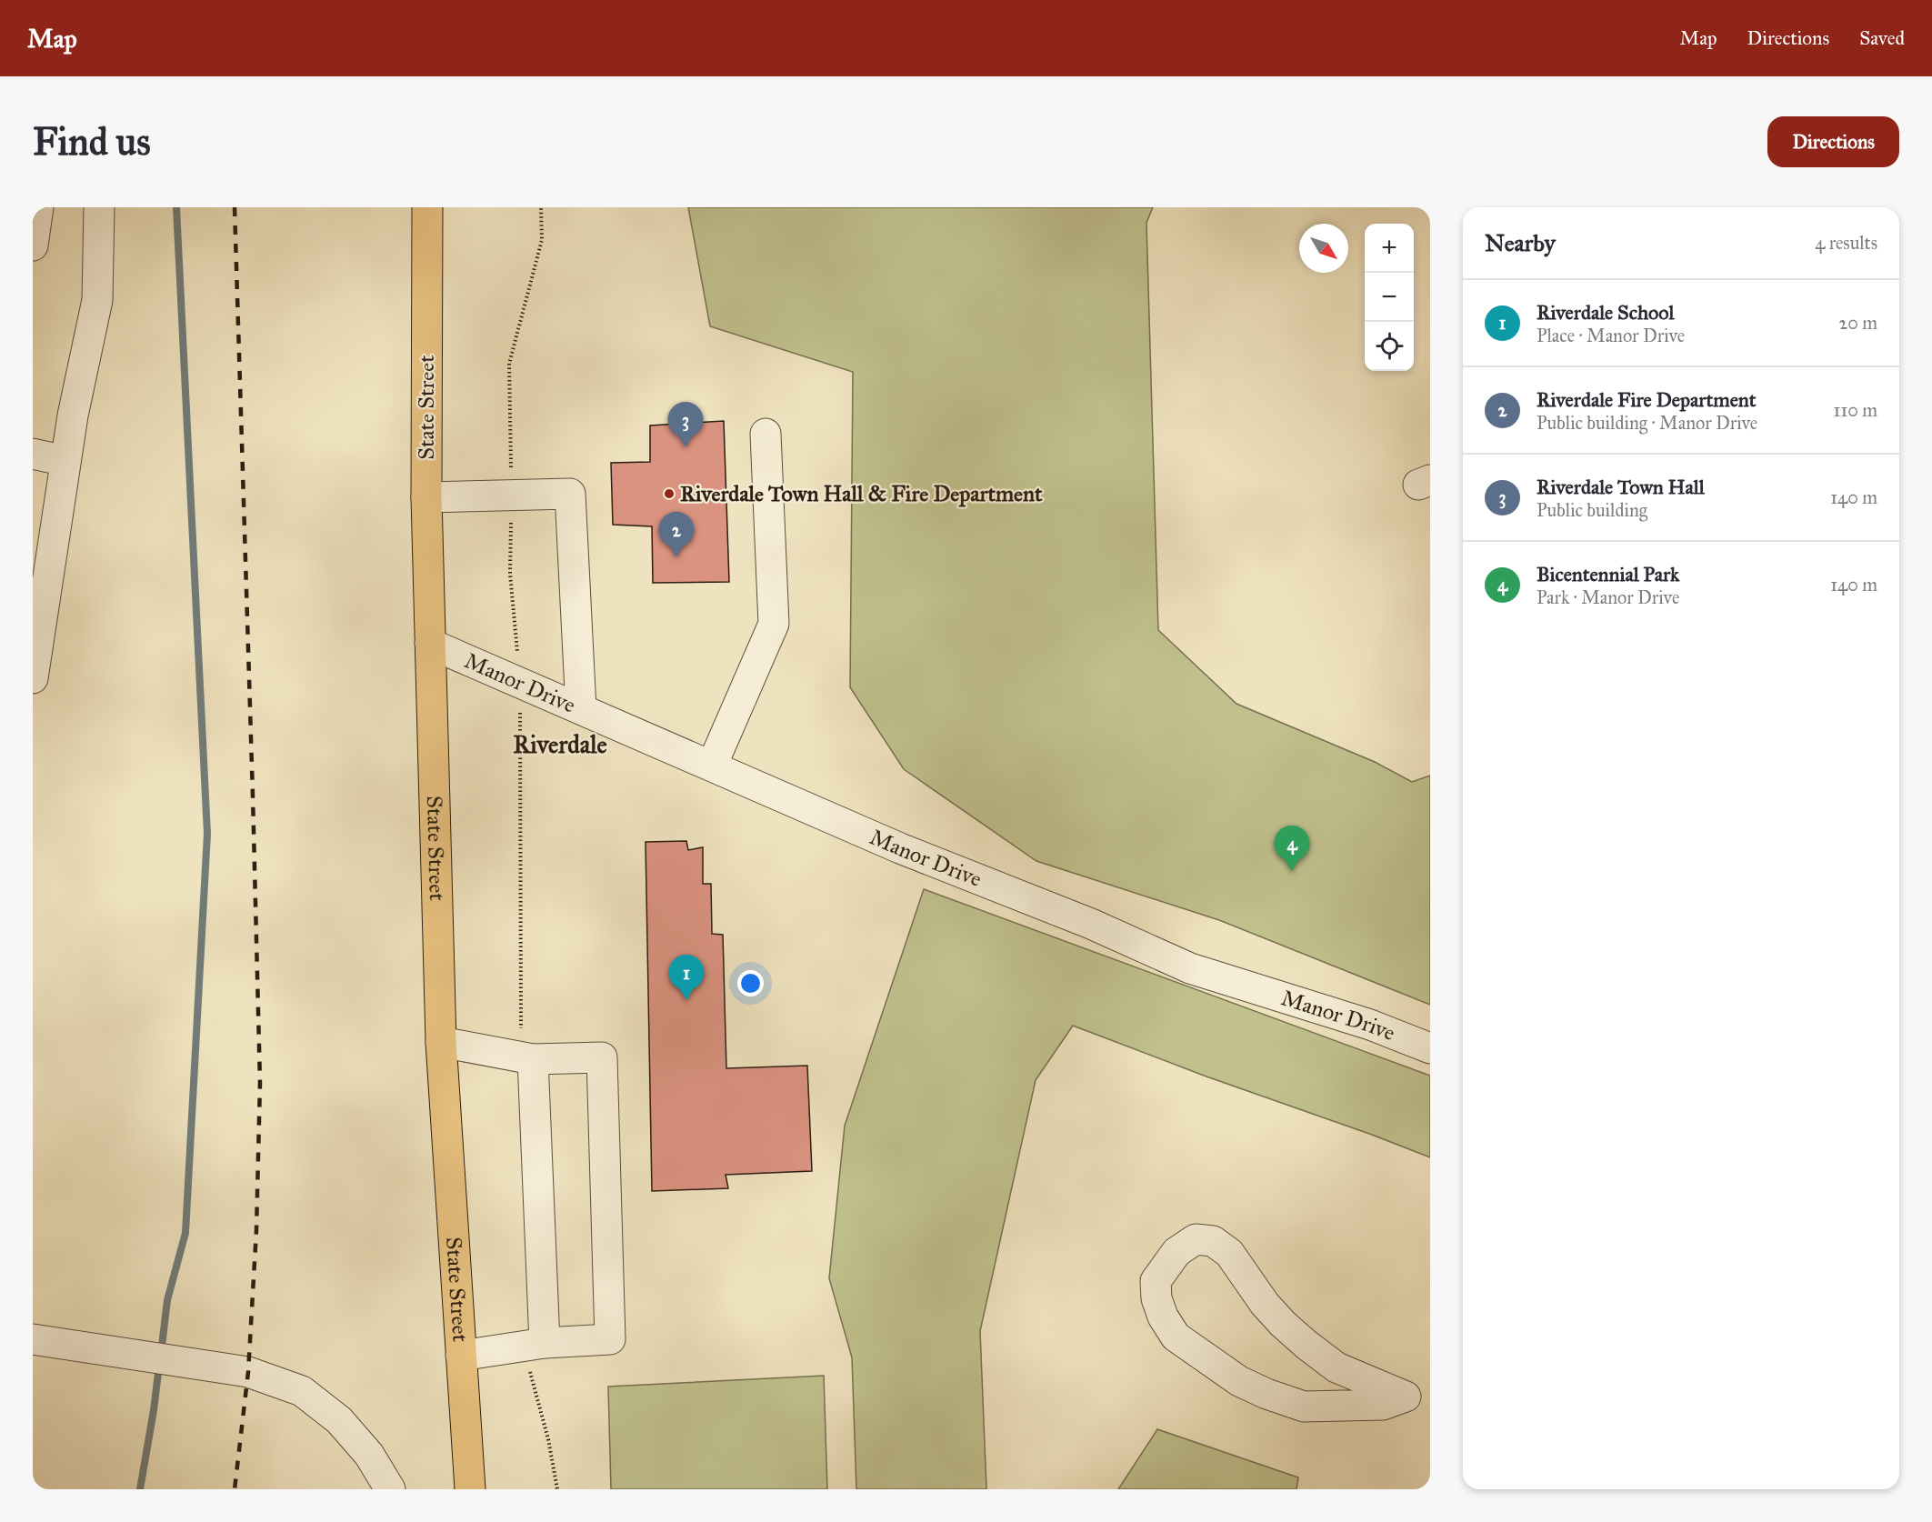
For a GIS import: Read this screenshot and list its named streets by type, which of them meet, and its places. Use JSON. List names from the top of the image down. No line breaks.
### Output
{"streets":{"main road":["State Street"],"street":["Manor Drive"]},"crossings":[["State Street","Manor Drive"]],"districts":["Riverdale"],"places":["Riverdale Town Hall & Fire Department"],"north":"bottom right","page":{"header":"Map","nav":["Map","Directions","Saved"],"buttons":"Directions","title":"Find us","heading":["Nearby","4 results"],"map_buttons":["+","−"],"list":[{"mark":"1","name":"Riverdale School","note":"Place · Manor Drive","value":"20 m"},{"mark":"2","name":"Riverdale Fire Department","note":"Public building · Manor Drive","value":"110 m"},{"mark":"3","name":"Riverdale Town Hall","note":"Public building","value":"140 m"},{"mark":"4","name":"Bicentennial Park","note":"Park · Manor Drive","value":"140 m"}],"pins":["3","2","4","1"]}}
